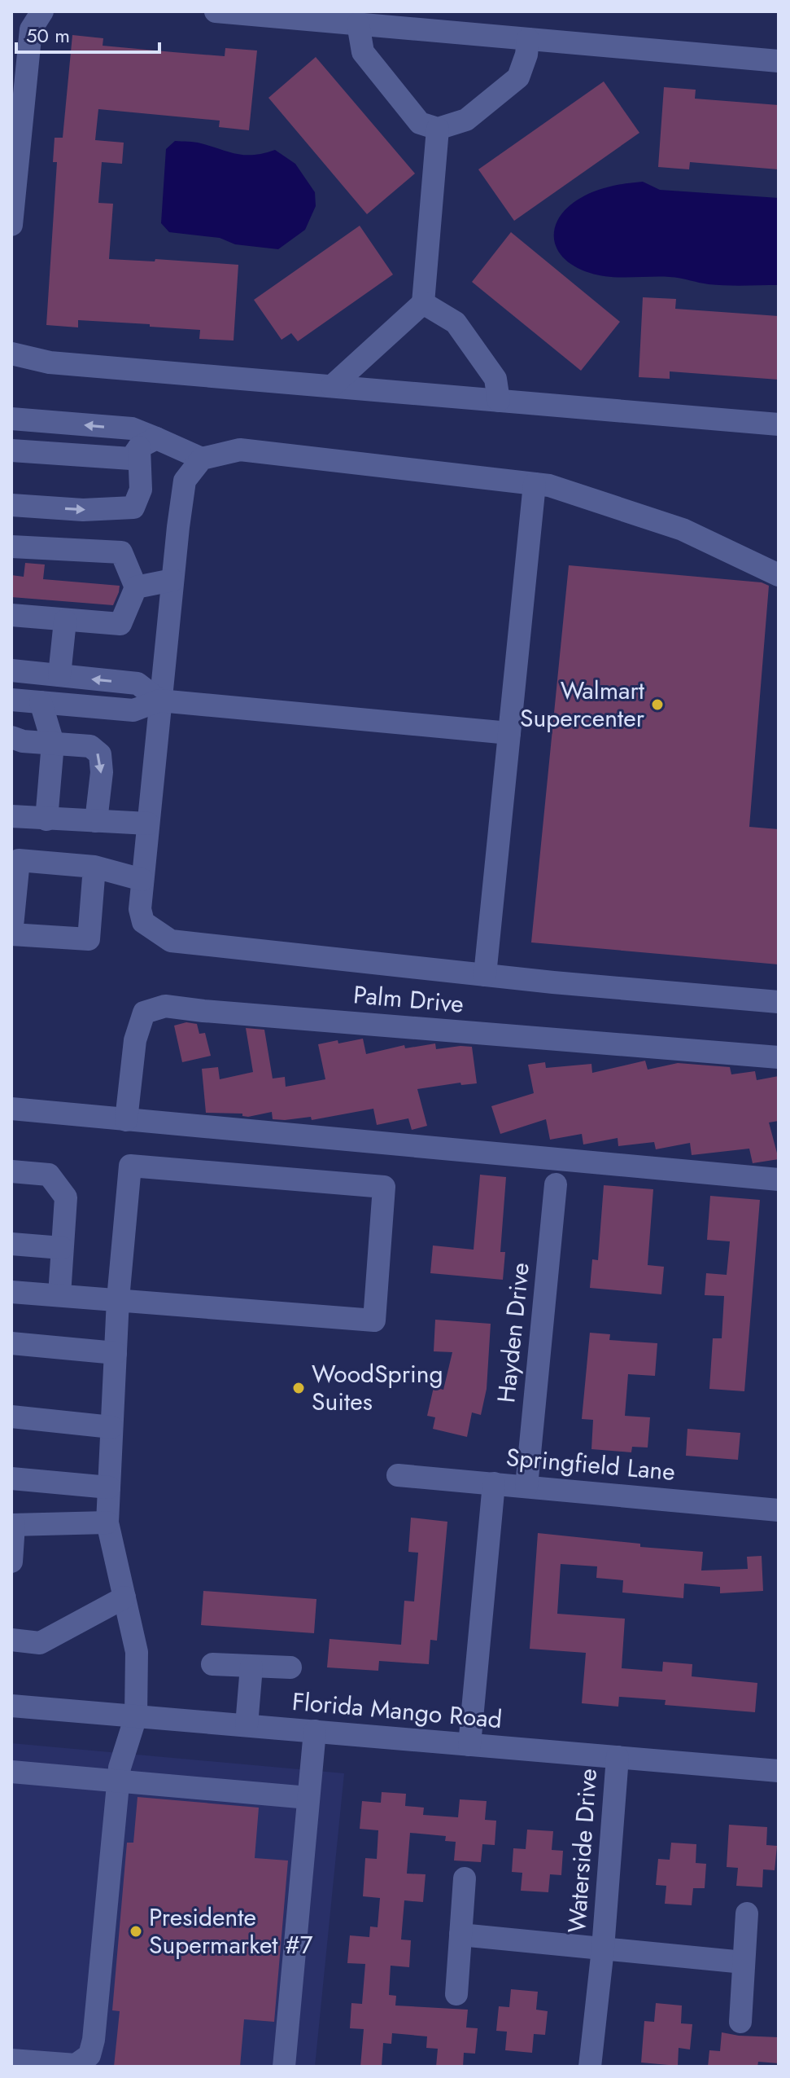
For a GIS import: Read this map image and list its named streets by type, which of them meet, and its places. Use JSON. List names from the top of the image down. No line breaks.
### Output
{"streets":{"street":["Palm Drive","Hayden Drive","Springfield Lane","Florida Mango Road","Waterside Drive"]},"crossings":[["Hayden Drive","Springfield Lane"],["Florida Mango Road","Waterside Drive"]],"places":["Walmart Supercenter","WoodSpring Suites","Presidente Supermarket #7"],"scale_bar":"50 m"}
